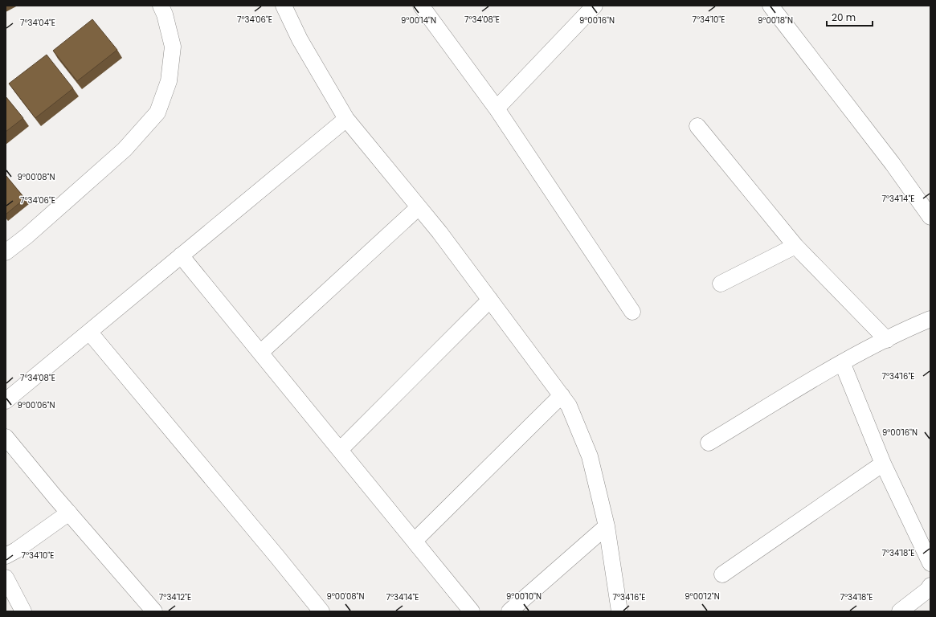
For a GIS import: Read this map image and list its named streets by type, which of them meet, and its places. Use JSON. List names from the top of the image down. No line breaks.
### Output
{"scale_bar":"20 m","coordinates":["7°34'06\"E","7°34'08\"E","7°34'10\"E","9°00'14\"N","9°00'16\"N","9°00'18\"N","7°34'04\"E","9°00'08\"N","7°34'14\"E","7°34'16\"E","9°00'06\"N","7°34'18\"E","9°00'10\"N","9°00'12\"N","7°34'12\"E"]}
